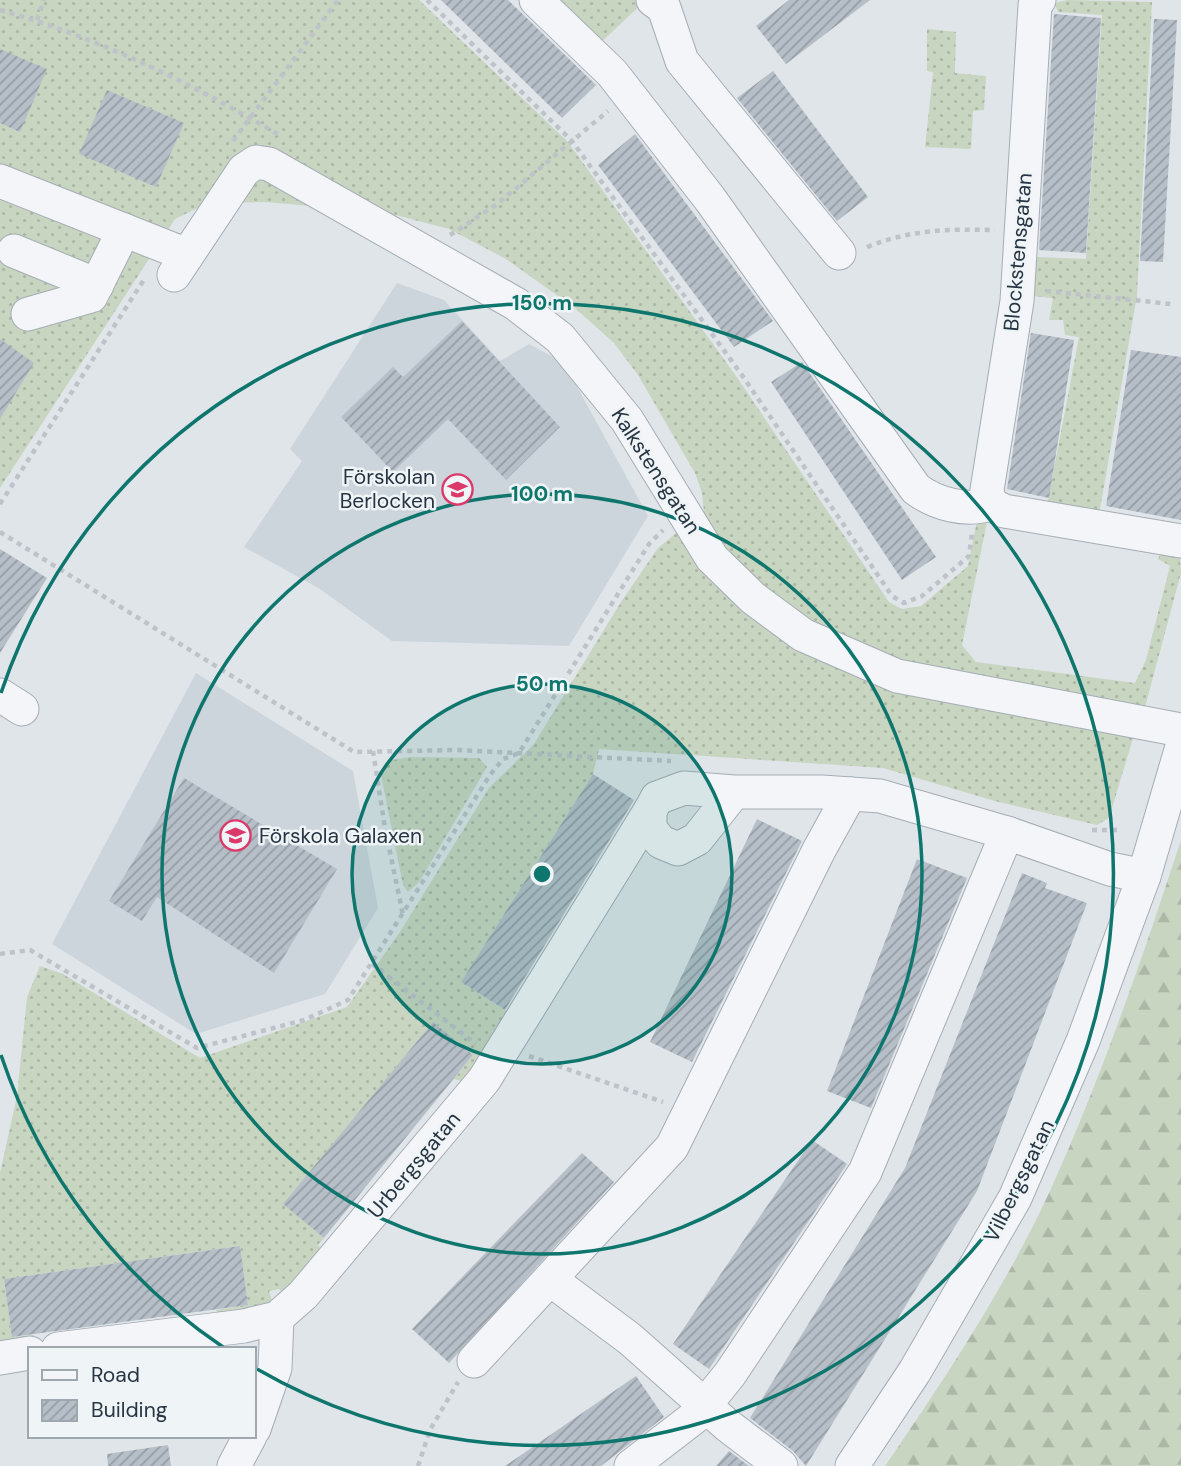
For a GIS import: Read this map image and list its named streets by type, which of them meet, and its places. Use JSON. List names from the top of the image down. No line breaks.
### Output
{"streets":{"street":["Blockstensgatan","Kalkstensgatan","Urbergsgatan","Vilbergsgatan"]},"places":{"school or university":["Förskolan Berlocken","Förskola Galaxen"]},"legend":["Road","Building"],"rings":["150 m","100 m","50 m"]}
